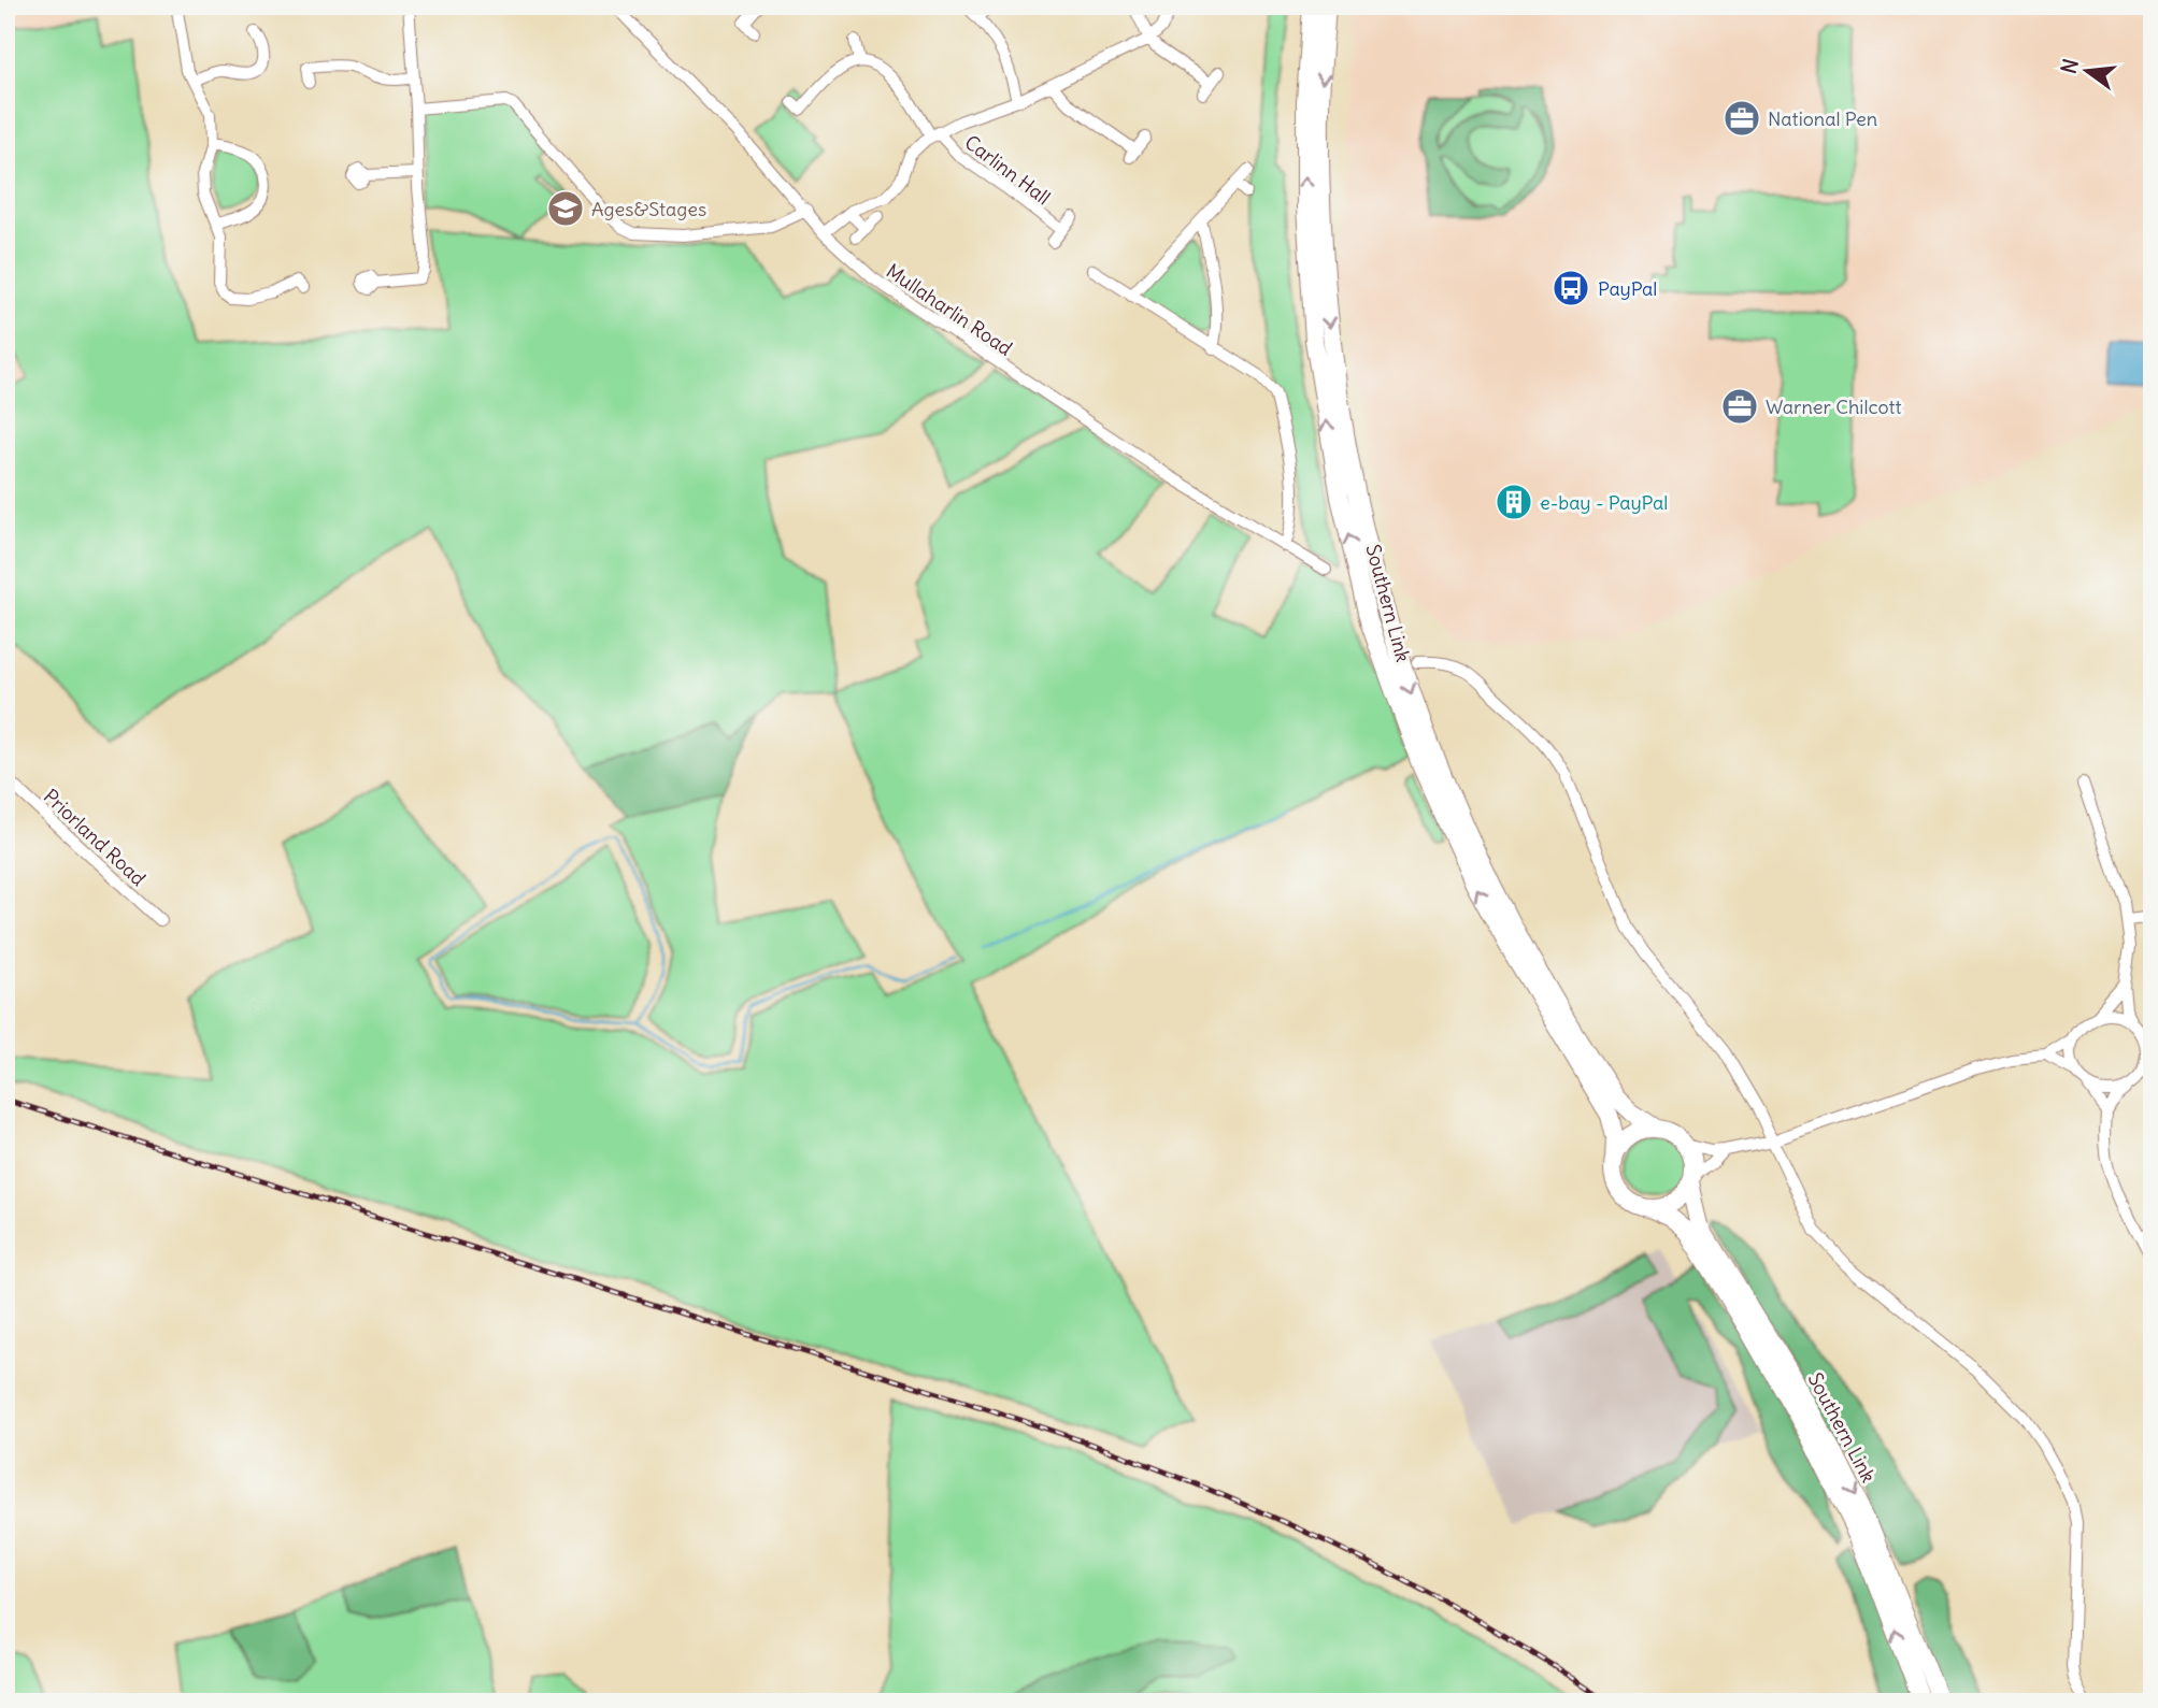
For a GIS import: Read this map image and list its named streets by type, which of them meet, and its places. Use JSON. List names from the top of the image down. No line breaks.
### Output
{"streets":{"main road":["Southern Link"],"street":["Carlinn Hall","Mullaharlin Road","Priorland Road"]},"crossings":[["Carlinn Hall","Mullaharlin Road"]],"places":{"office":["National Pen","Warner Chilcott"],"school or university":["Ages&Stages"],"bus stop":["PayPal"],"building":["e-bay - PayPal"]},"north":"left"}
